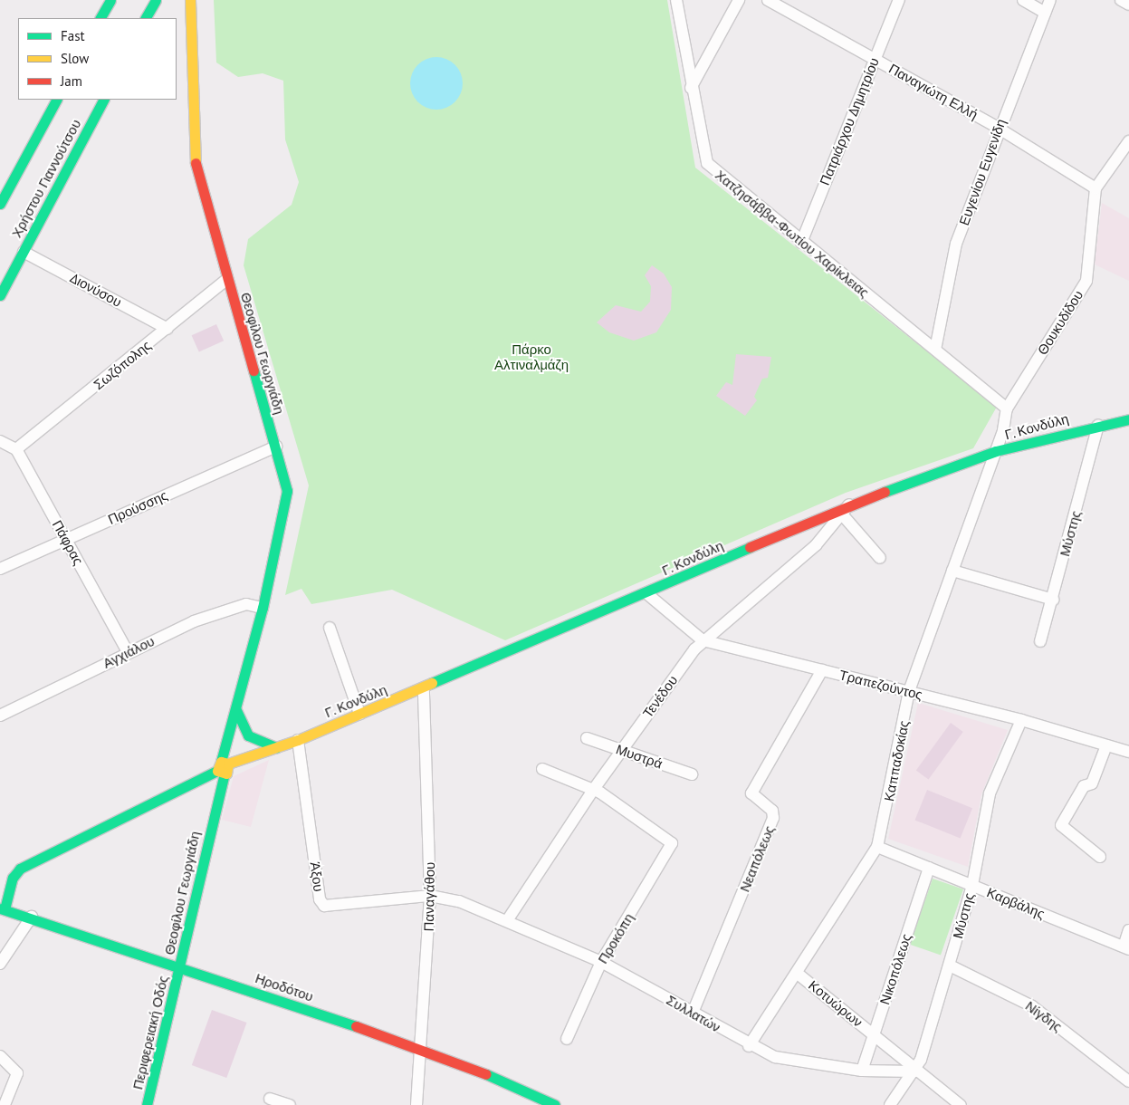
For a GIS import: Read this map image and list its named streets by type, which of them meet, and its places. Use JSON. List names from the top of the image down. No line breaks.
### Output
{"streets":{"street":["Παναγιώτη Ελλή","Πατριάρχου Δημητρίου","Ευγενίου Ευγενίδη","Χρήστου Γιαννούτσου","Χατζησάββα-Φωτίου Χαρίκλειας","Διονύσου","Θουκυδίδου","Θεοφίλου Γεωργιάδη","Σωζόπολης","Γ. Κονδύλη","Προύσσης","Μύστης","Πάφρας","Αγχιάλου","Τραπεζούντος","Τενέδου","Μυστρά","Καππαδοκίας","Νεαπόλεως","Άξου","Παναγάθου","Καρβάλης","Προκόπη","Νικοπόλεως","Ηροδότου","Κοτυώρων","Συλλατών","Νίγδης","Περιφερειακή Οδός"]},"crossings":[["Παναγιώτη Ελλή","Πατριάρχου Δημητρίου"],["Παναγιώτη Ελλή","Ευγενίου Ευγενίδη"],["Παναγιώτη Ελλή","Θουκυδίδου"],["Πατριάρχου Δημητρίου","Χατζησάββα-Φωτίου Χαρίκλειας"],["Ευγενίου Ευγενίδη","Χατζησάββα-Φωτίου Χαρίκλειας"],["Χρήστου Γιαννούτσου","Διονύσου"],["Χατζησάββα-Φωτίου Χαρίκλειας","Θουκυδίδου"],["Διονύσου","Σωζόπολης"],["Θουκυδίδου","Γ. Κονδύλη"],["Θουκυδίδου","Καππαδοκίας"],["Θεοφίλου Γεωργιάδη","Σωζόπολης"],["Θεοφίλου Γεωργιάδη","Γ. Κονδύλη"],["Θεοφίλου Γεωργιάδη","Προύσσης"],["Θεοφίλου Γεωργιάδη","Αγχιάλου"],["Θεοφίλου Γεωργιάδη","Ηροδότου"],["Θεοφίλου Γεωργιάδη","Περιφερειακή Οδός"],["Σωζόπολης","Πάφρας"],["Γ. Κονδύλη","Μύστης"],["Γ. Κονδύλη","Τραπεζούντος"],["Γ. Κονδύλη","Τενέδου"],["Γ. Κονδύλη","Καππαδοκίας"],["Γ. Κονδύλη","Άξου"],["Γ. Κονδύλη","Παναγάθου"],["Προύσσης","Πάφρας"],["Μύστης","Τραπεζούντος"],["Μύστης","Καρβάλης"],["Μύστης","Κοτυώρων"],["Μύστης","Συλλατών"],["Μύστης","Νίγδης"],["Πάφρας","Αγχιάλου"],["Τραπεζούντος","Τενέδου"],["Τραπεζούντος","Καππαδοκίας"],["Τραπεζούντος","Νεαπόλεως"],["Τενέδου","Μυστρά"],["Τενέδου","Προκόπη"],["Τενέδου","Συλλατών"],["Καππαδοκίας","Καρβάλης"],["Καππαδοκίας","Κοτυώρων"],["Καππαδοκίας","Συλλατών"],["Νεαπόλεως","Συλλατών"],["Άξου","Παναγάθου"],["Άξου","Συλλατών"],["Παναγάθου","Ηροδότου"],["Παναγάθου","Συλλατών"],["Καρβάλης","Νικοπόλεως"],["Προκόπη","Συλλατών"],["Νικοπόλεως","Κοτυώρων"],["Νικοπόλεως","Συλλατών"],["Ηροδότου","Περιφερειακή Οδός"],["Κοτυώρων","Συλλατών"]],"parks":["Πάρκο Αλτιναλμάζη"],"legend":["Fast","Slow","Jam"]}
